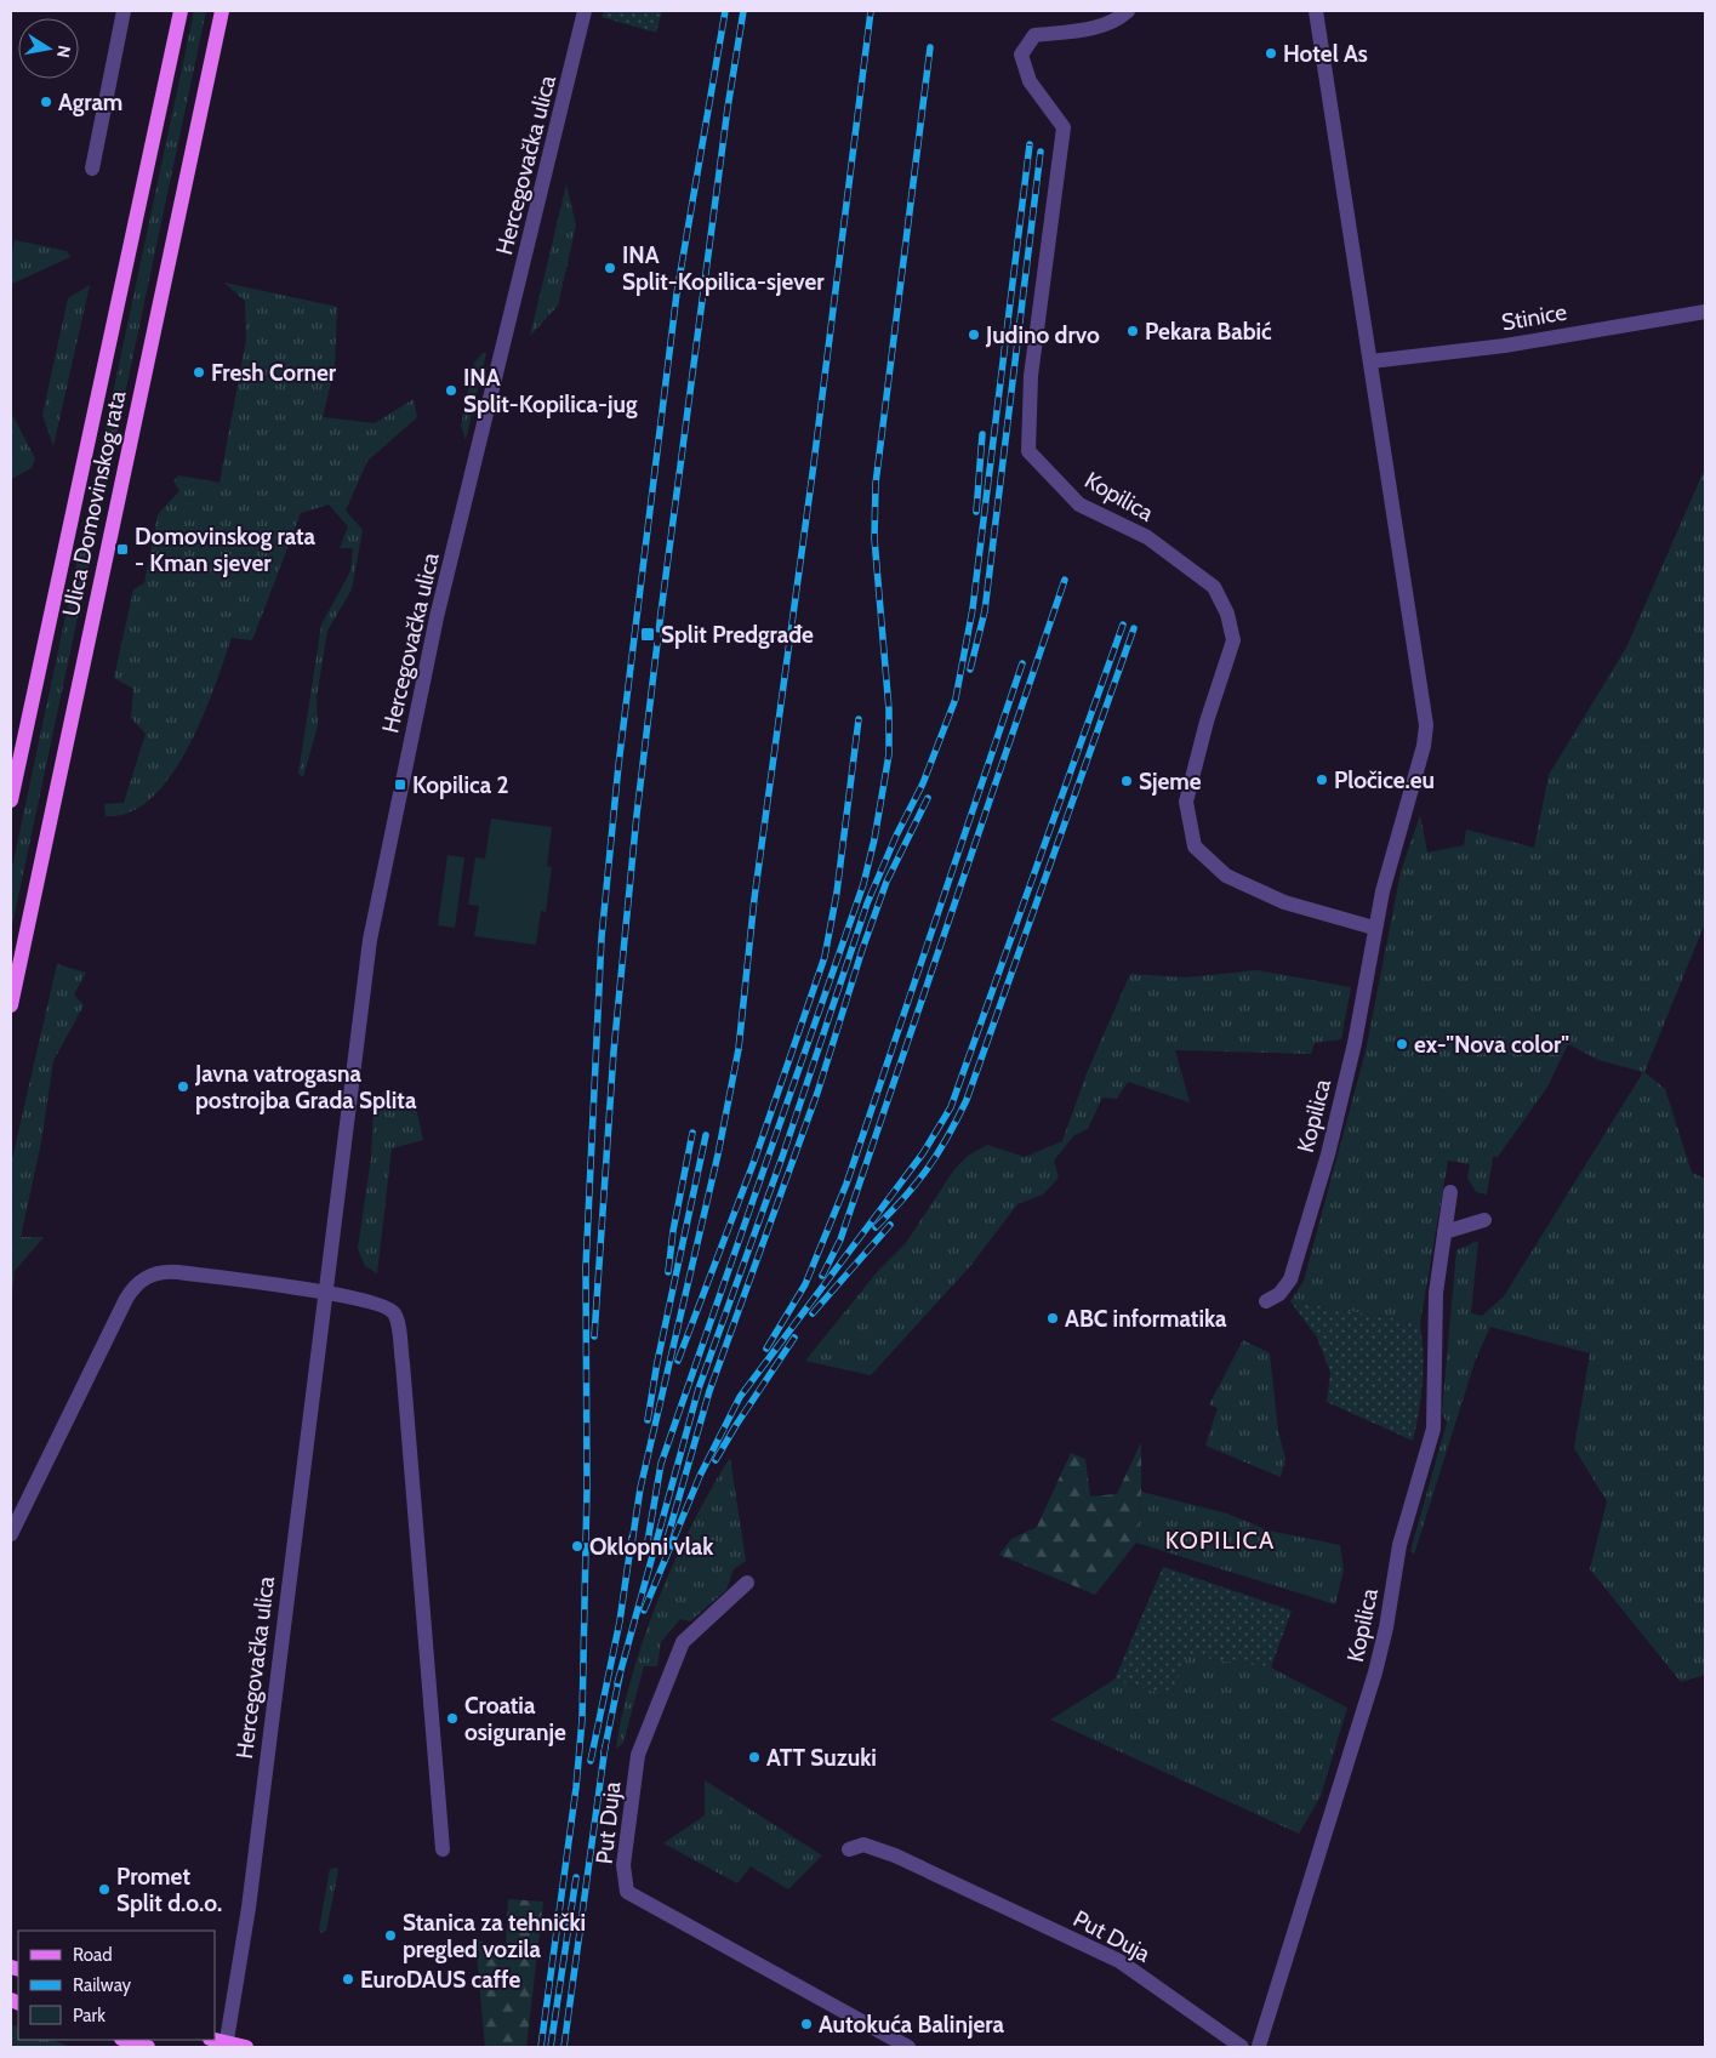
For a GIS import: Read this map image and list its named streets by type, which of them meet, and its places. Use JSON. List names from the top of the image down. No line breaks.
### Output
{"streets":{"main road":["Ulica Domovinskog rata"],"street":["Hercegovačka ulica","Stinice","Kopilica","Put Duja"]},"crossings":[["Stinice","Kopilica"]],"districts":["KOPILICA"],"places":{"other":["Hotel As","Agram","INA Split-Kopilica-sjever","Pekara Babić","Judino drvo","Fresh Corner","INA Split-Kopilica-jug","Pločice.eu","Sjeme","ex-\"Nova color\"","Javna vatrogasna postrojba Grada Splita","ABC informatika","Oklopni vlak","Croatia osiguranje","ATT Suzuki","Promet Split d.o.o.","Stanica za tehnički pregled vozila","EuroDAUS caffe","Autokuća Balinjera"],"transit":["Domovinskog rata - Kman sjever","Split Predgrađe","Kopilica 2"]},"legend":["Road","Railway","Park"],"north":"right"}
